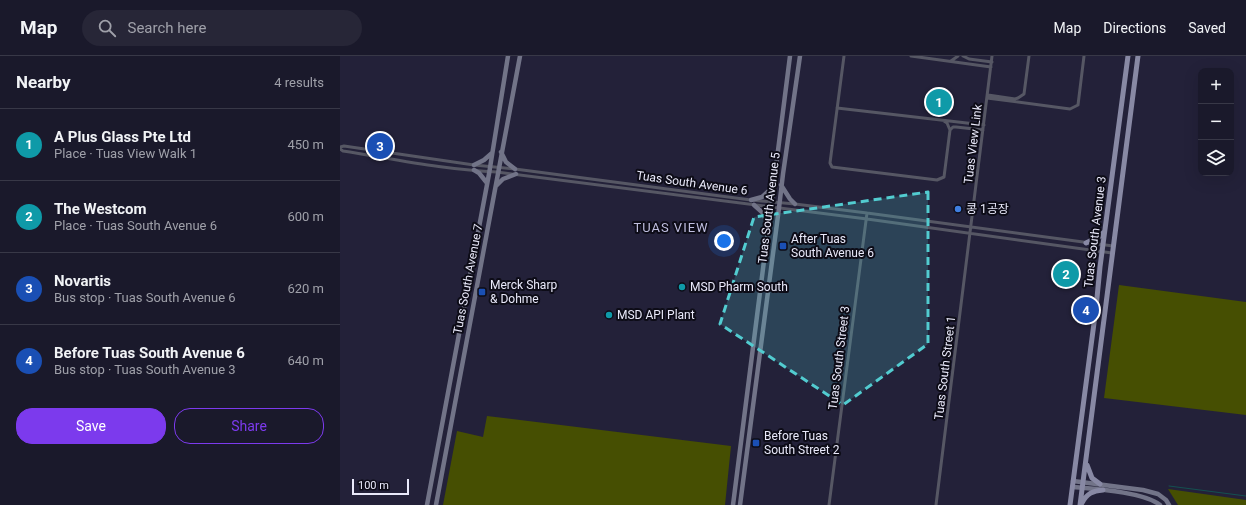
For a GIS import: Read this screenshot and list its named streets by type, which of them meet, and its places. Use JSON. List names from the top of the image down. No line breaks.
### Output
{"streets":{"main road":["Tuas South Avenue 5","Tuas South Avenue 3","Tuas South Avenue 7"],"street":["Tuas View Link","Tuas South Avenue 6","Tuas South Street 3","Tuas South Street 1"]},"crossings":[["Tuas View Link","Tuas South Avenue 6"],["Tuas View Link","Tuas South Street 1"],["Tuas South Avenue 6","Tuas South Avenue 5"],["Tuas South Avenue 6","Tuas South Avenue 3"],["Tuas South Avenue 6","Tuas South Avenue 7"],["Tuas South Avenue 6","Tuas South Street 3"],["Tuas South Avenue 6","Tuas South Street 1"]],"districts":["TUAS VIEW"],"places":{"other":["콩 1공장","MSD Pharm South","MSD API Plant"],"transit":["After Tuas South Avenue 6","Merck Sharp & Dohme","Before Tuas South Street 2"]},"scale_bar":"100 m","page":{"header":"Map","search":"Search here","nav":["Map","Directions","Saved"],"heading":["Nearby","4 results"],"map_buttons":["+","−"],"pins":["1","3","2","4"],"list":[{"mark":"1","name":"A Plus Glass Pte Ltd","note":"Place · Tuas View Walk 1","value":"450 m"},{"mark":"2","name":"The Westcom","note":"Place · Tuas South Avenue 6","value":"600 m"},{"mark":"3","name":"Novartis","note":"Bus stop · Tuas South Avenue 6","value":"620 m"},{"mark":"4","name":"Before Tuas South Avenue 6","note":"Bus stop · Tuas South Avenue 3","value":"640 m"}],"buttons":["Save","Share"],"scale":"100 m"}}
